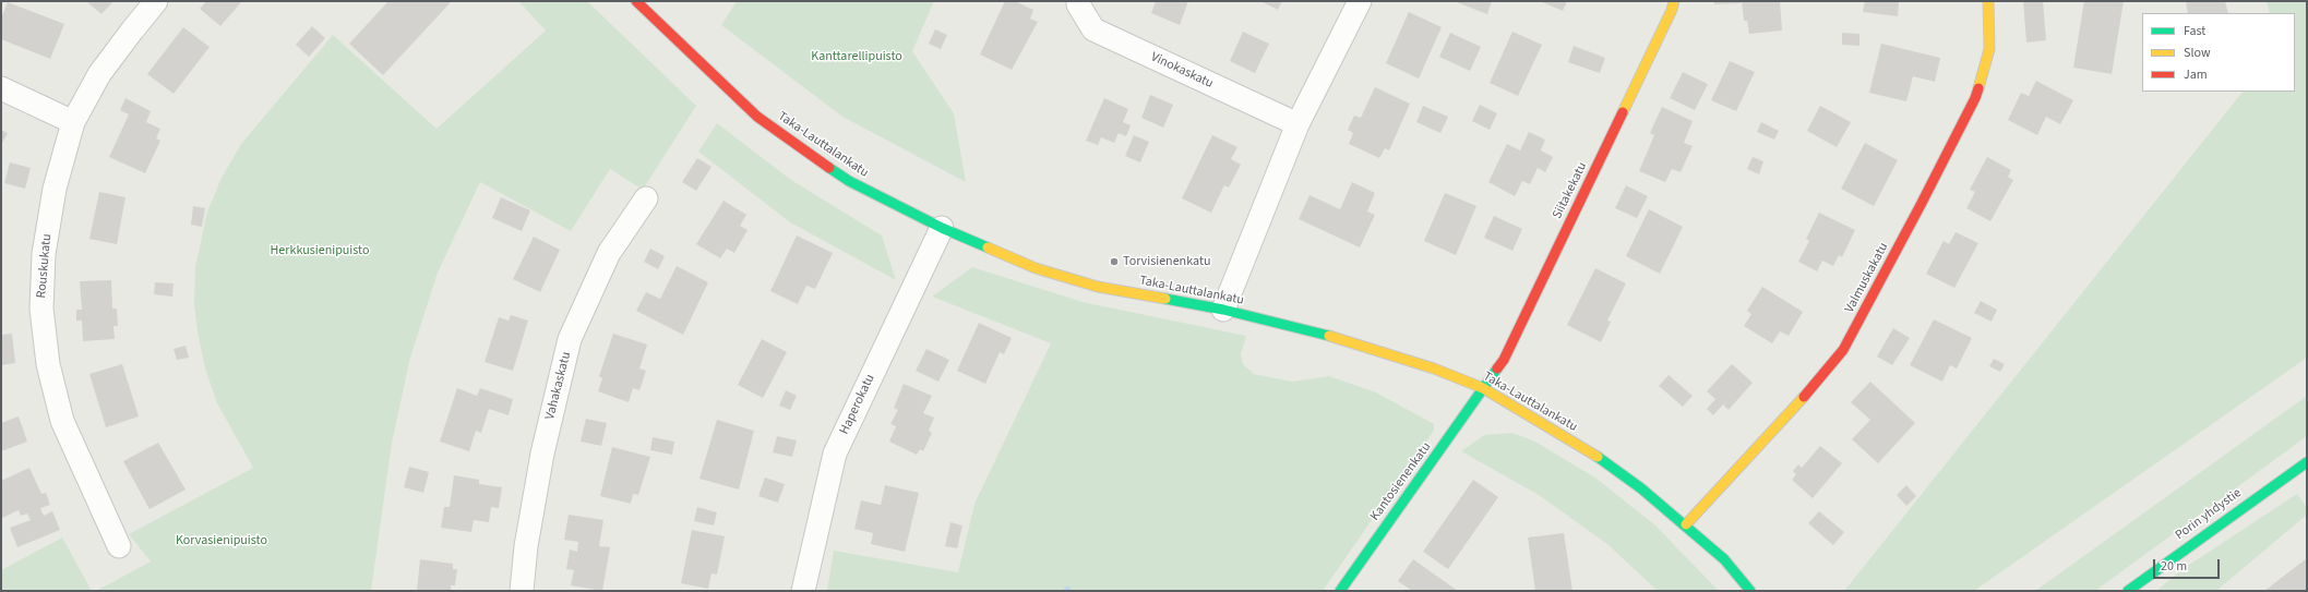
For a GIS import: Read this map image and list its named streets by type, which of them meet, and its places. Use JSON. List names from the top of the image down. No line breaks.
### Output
{"streets":{"main road":["Taka-Lauttalankatu","Siitakekatu","Valmuskakatu","Kantosienenkatu","Porin yhdystie"],"street":["Vinokaskatu","Rouskukatu","Vahakaskatu","Haperokatu"]},"crossings":[["Taka-Lauttalankatu","Siitakekatu"],["Taka-Lauttalankatu","Valmuskakatu"],["Taka-Lauttalankatu","Haperokatu"],["Taka-Lauttalankatu","Kantosienenkatu"],["Siitakekatu","Kantosienenkatu"]],"parks":["Kanttarellipuisto","Herkkusienipuisto","Korvasienipuisto"],"places":["Torvisienenkatu"],"legend":["Fast","Slow","Jam"],"scale_bar":"20 m"}
